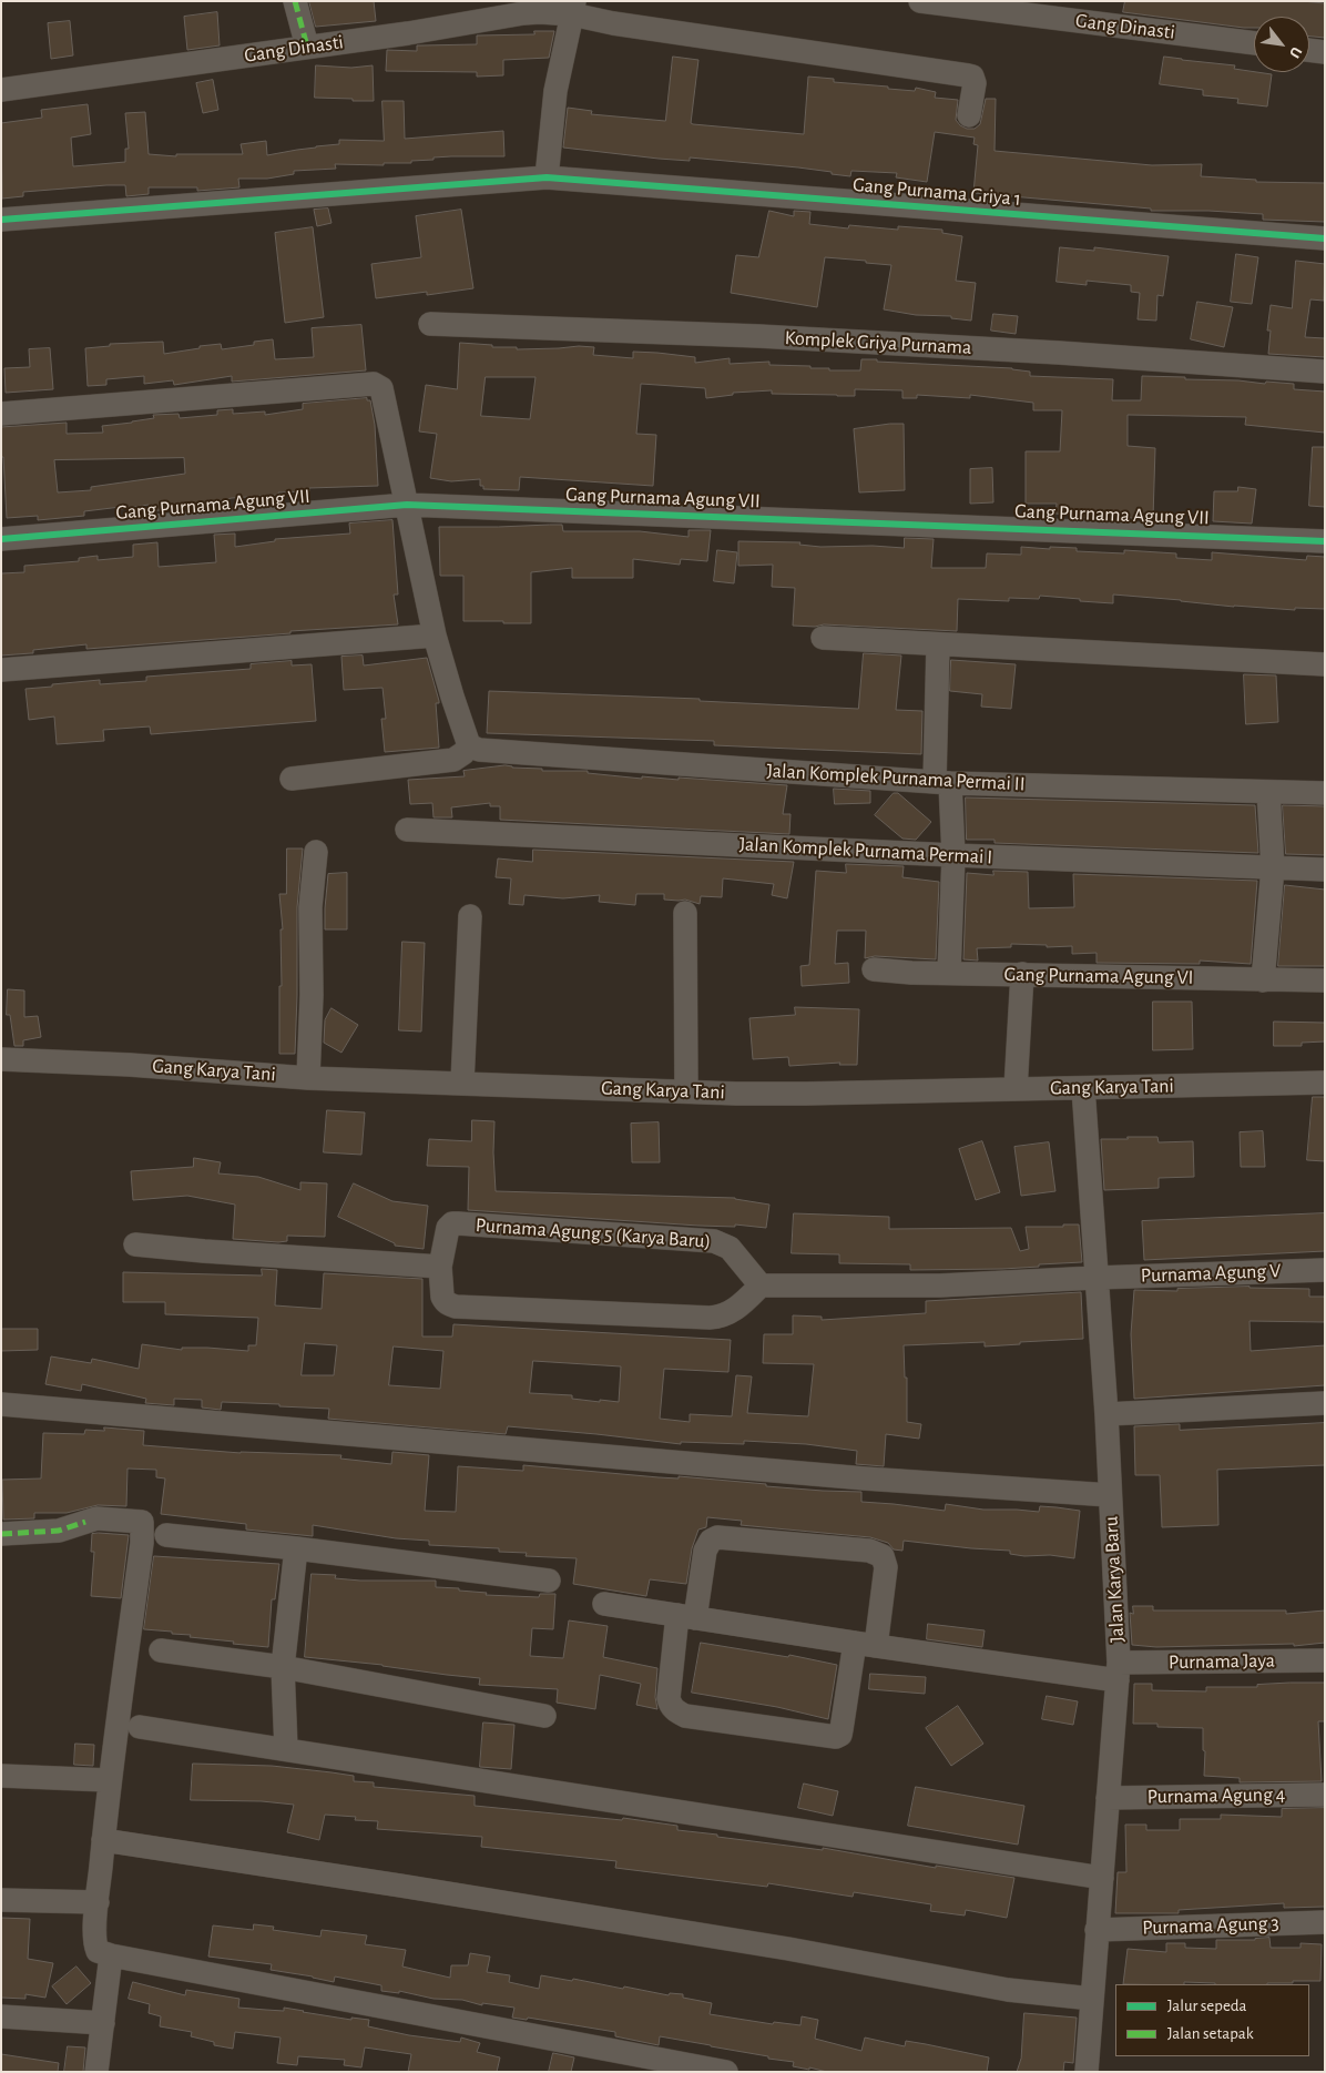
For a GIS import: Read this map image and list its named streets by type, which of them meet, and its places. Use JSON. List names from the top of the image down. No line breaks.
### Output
{"streets":{"street":["Gang Dinasti","Gang Purnama Griya 1","Komplek Griya Purnama","Gang Purnama Agung VII","Jalan Komplek Purnama Permai II","Jalan Komplek Purnama Permai I","Gang Purnama Agung VI","Gang Karya Tani","Purnama Agung 5 (Karya Baru)","Purnama Agung V","Jalan Karya Baru","Purnama Jaya","Purnama Agung 4","Purnama Agung 3"]},"crossings":[["Gang Karya Tani","Jalan Karya Baru"],["Purnama Agung V","Jalan Karya Baru"],["Jalan Karya Baru","Purnama Jaya"],["Jalan Karya Baru","Purnama Agung 4"],["Jalan Karya Baru","Purnama Agung 3"]],"legend":["Jalur sepeda","Jalan setapak"],"north":"bottom right"}
